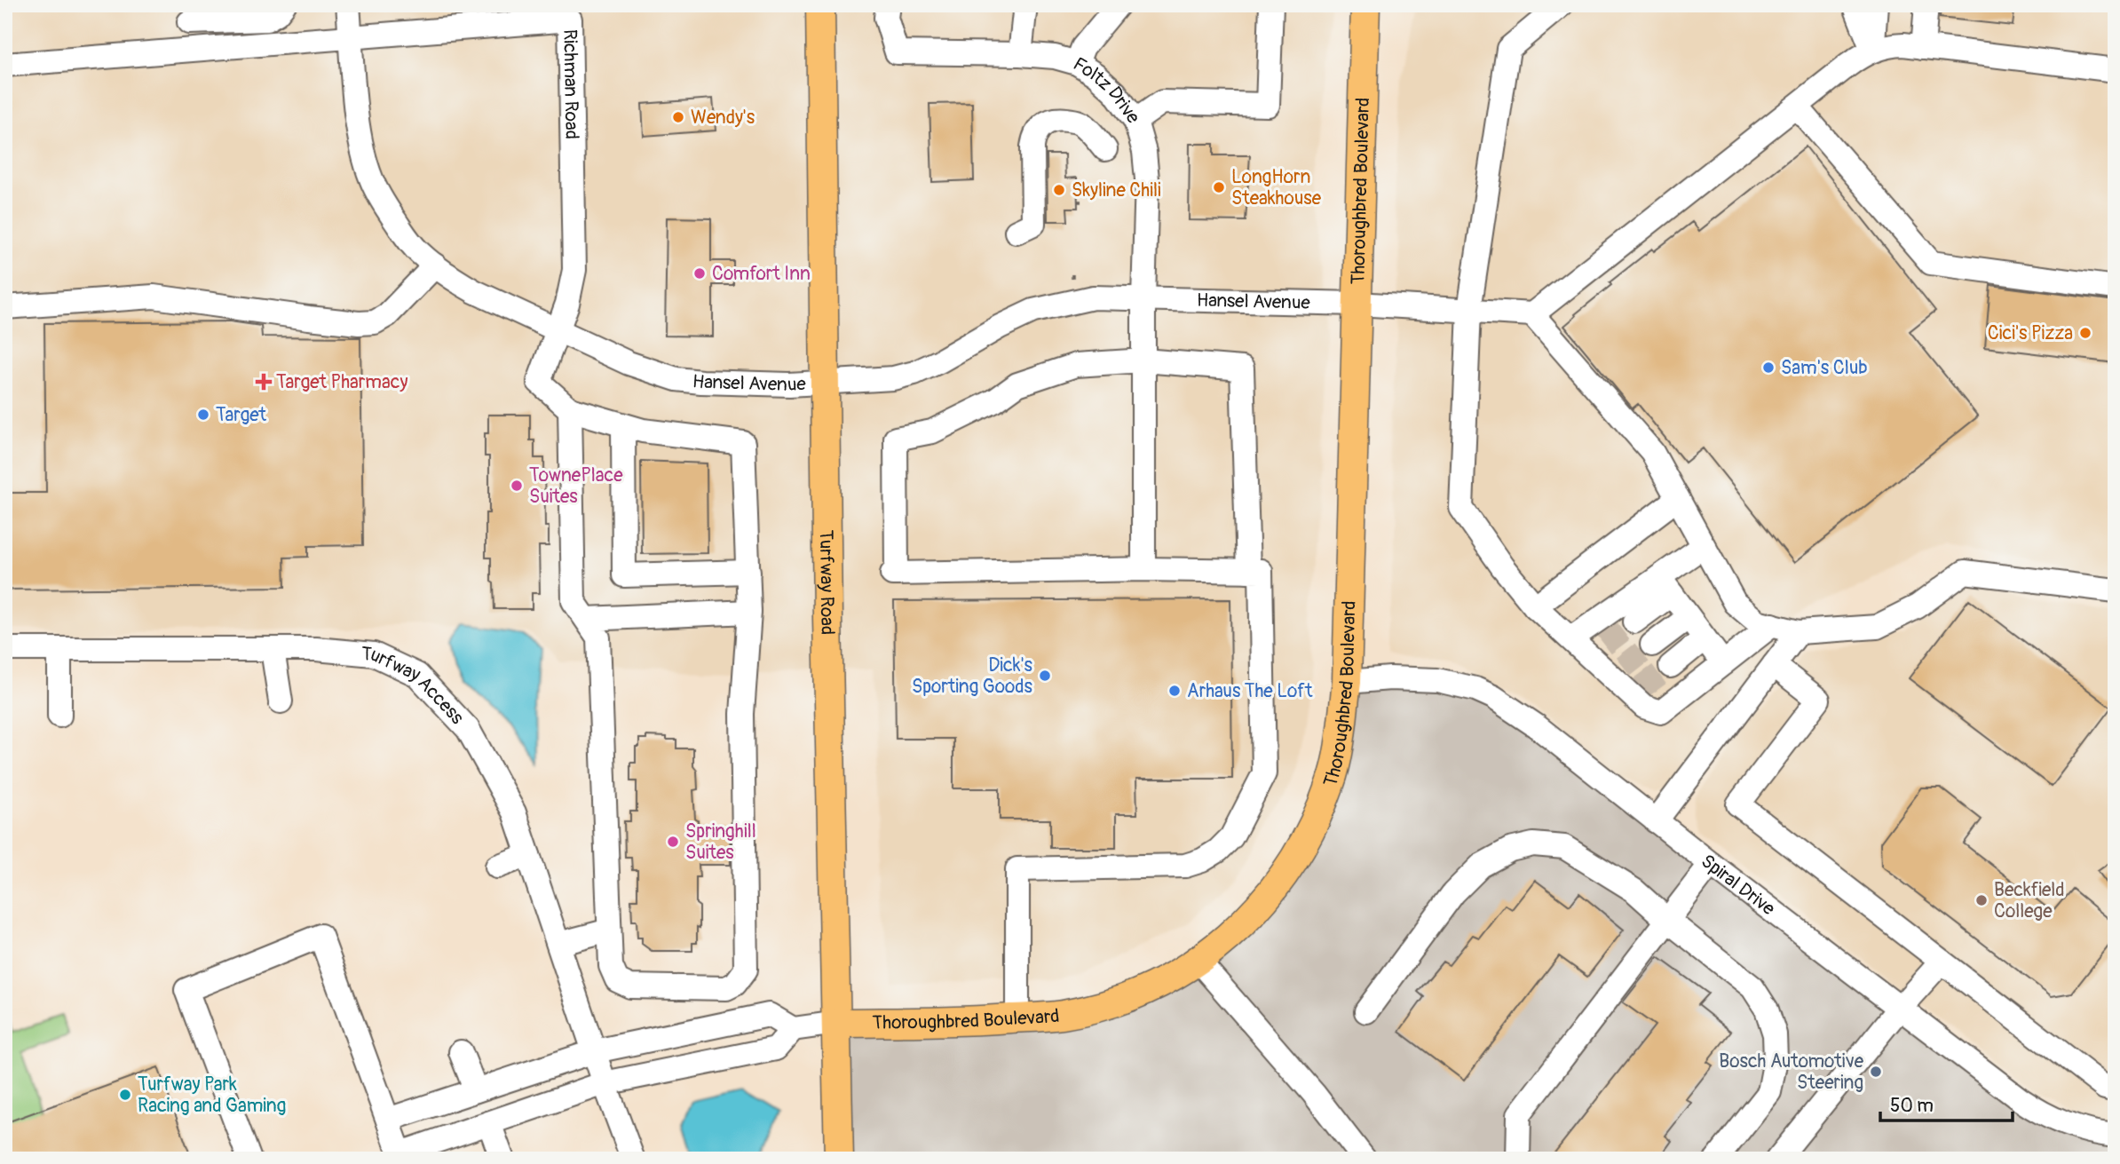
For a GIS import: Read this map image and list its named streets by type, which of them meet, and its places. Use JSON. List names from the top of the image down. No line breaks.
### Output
{"streets":{"main road":["Thoroughbred Boulevard","Turfway Road"],"street":["Richman Road","Foltz Drive","Hansel Avenue","Turfway Access","Spiral Drive"]},"crossings":[["Richman Road","Hansel Avenue"],["Foltz Drive","Hansel Avenue"],["Thoroughbred Boulevard","Hansel Avenue"],["Thoroughbred Boulevard","Turfway Road"],["Thoroughbred Boulevard","Spiral Drive"],["Hansel Avenue","Turfway Road"]],"places":{"other":["Wendy's","LongHorn Steakhouse","Skyline Chili","Comfort Inn","Cici's Pizza","Sam's Club","Target","TownePlace Suites","Dick's Sporting Goods","Arhaus The Loft","Springhill Suites","Beckfield College","Bosch Automotive Steering","Turfway Park Racing and Gaming"],"health":["Target Pharmacy"]},"scale_bar":"50 m"}
